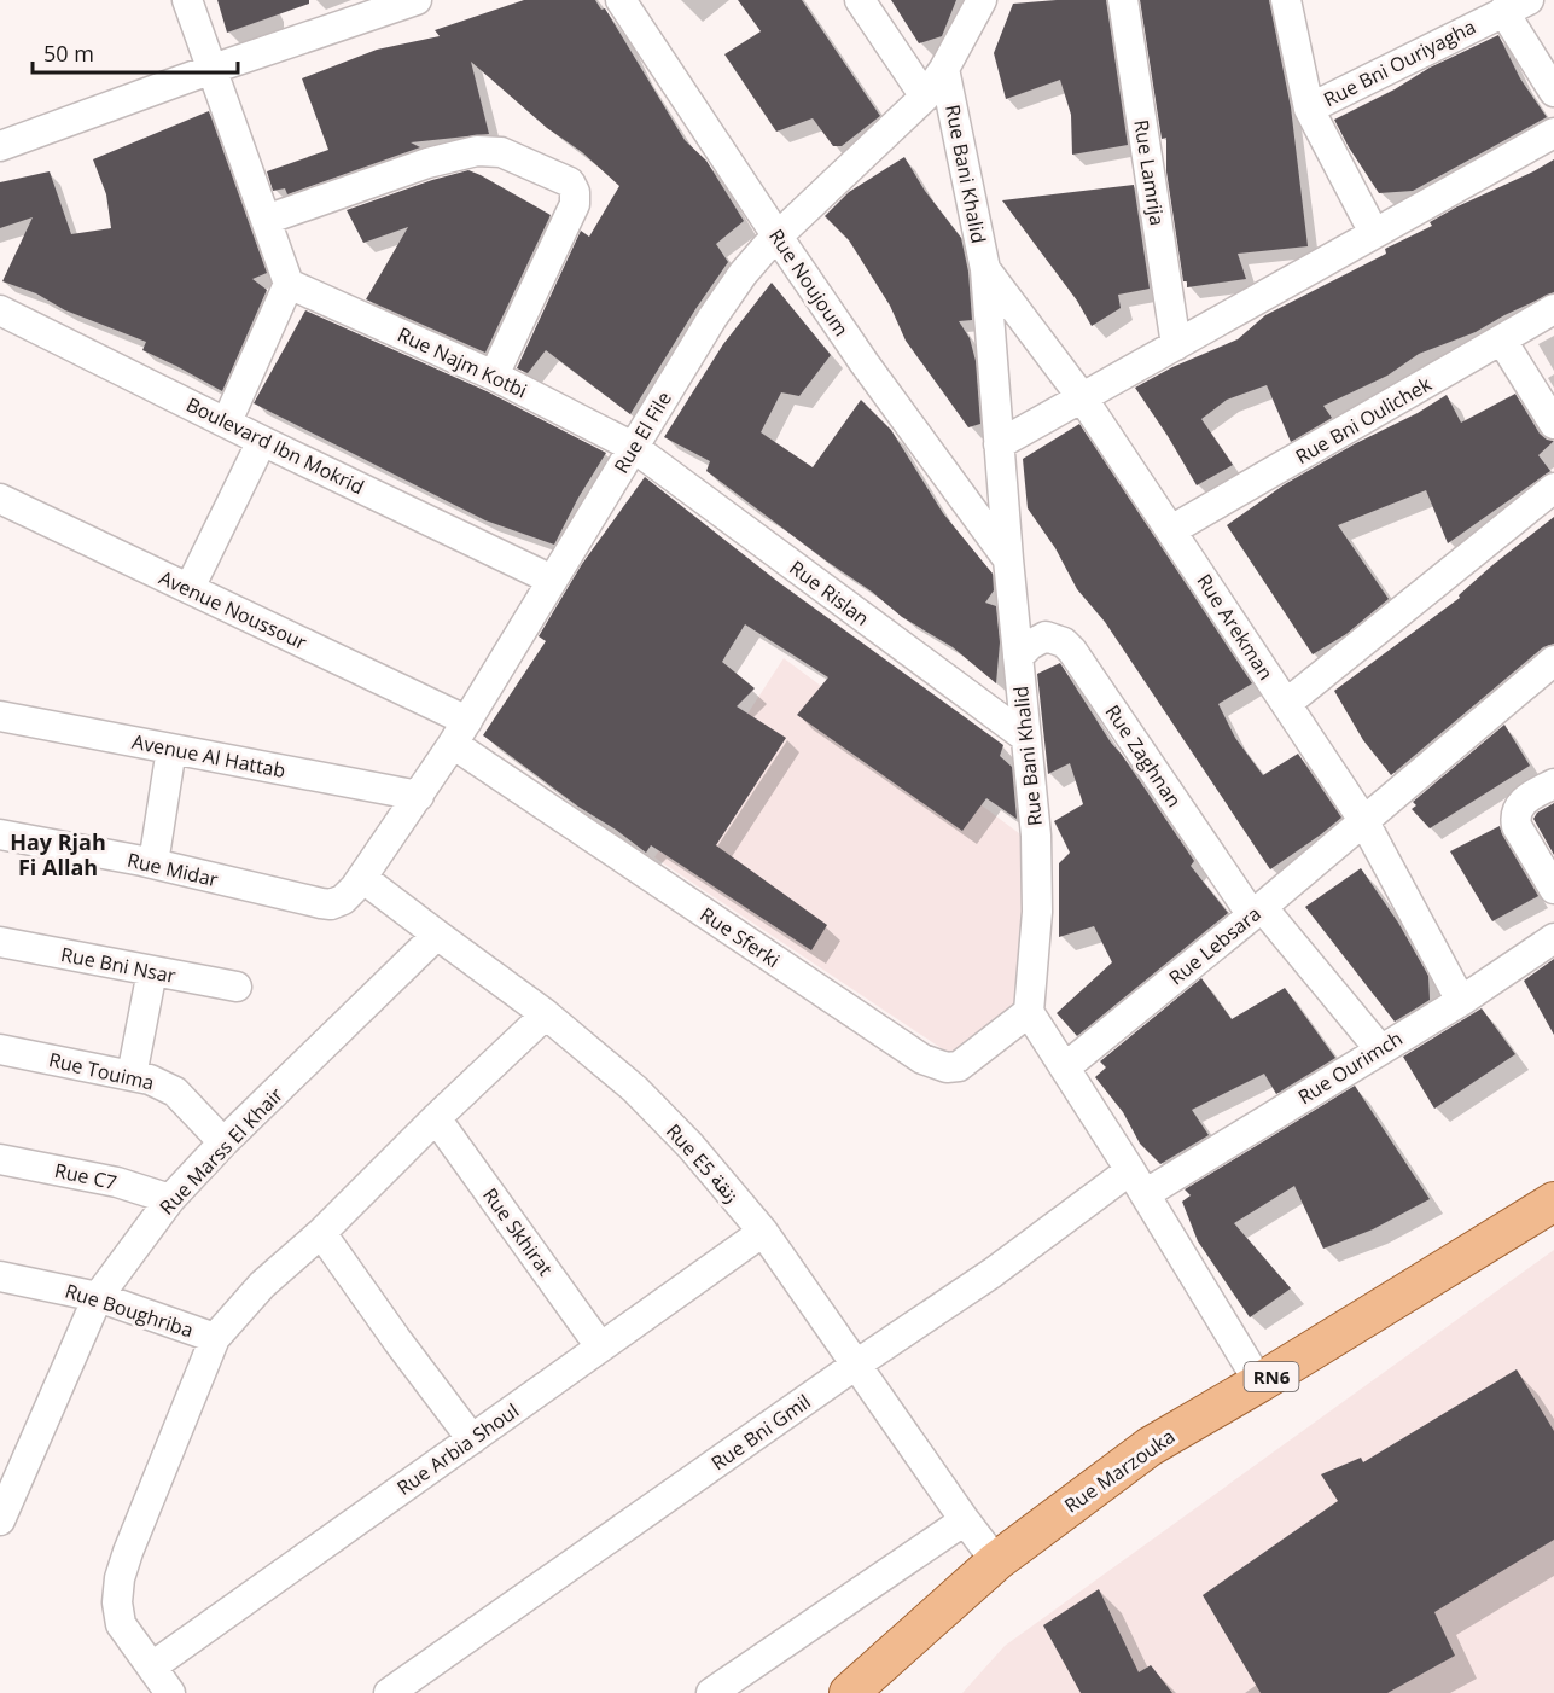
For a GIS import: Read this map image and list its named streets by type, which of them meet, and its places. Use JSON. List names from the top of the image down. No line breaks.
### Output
{"streets":{"main road":["RN6","Rue Marzouka"],"street":["Rue Bni Ouriyagha","Rue Lamrija","Rue Bani Khalid","Rue Noujoum","Rue Najm Kotbi","Rue Bni Oulichek","Rue El File","Boulevard Ibn Mokrid","Rue Rislan","Avenue Noussour","Rue Arekman","Avenue Al Hattab","Rue Zaghnan","Rue Midar","Rue Sferki","Rue Lebsara","Rue Bni Nsar","Rue Ourimch","Rue Touima","Rue Marss El Khair","Rue E5 زنقة","Rue C7","Rue Skhirat","Rue Boughriba","Rue Bni Gmil","Rue Arbia Shoul"]},"crossings":[["Rue Bani Khalid","Rue Noujoum"],["Rue Bani Khalid","Rue El File"],["Rue Bani Khalid","Rue Rislan"],["Rue Bani Khalid","Rue Arekman"],["Rue Bani Khalid","Rue Zaghnan"],["Rue Bani Khalid","Rue Sferki"],["Rue Noujoum","Rue El File"],["Rue Najm Kotbi","Rue El File"],["Rue Najm Kotbi","Rue Rislan"],["Rue Bni Oulichek","Rue Arekman"],["Rue El File","Boulevard Ibn Mokrid"],["Rue El File","Rue Rislan"],["Rue El File","Avenue Noussour"],["Rue El File","Avenue Al Hattab"],["Rue El File","Rue Midar"],["Rue El File","Rue Sferki"],["Rue El File","Rue E5 زنقة"],["Avenue Noussour","Rue Sferki"],["Rue Arekman","Rue Lebsara"],["Rue Arekman","Rue Ourimch"],["Rue Zaghnan","Rue Lebsara"],["Rue Ourimch","Rue Bni Gmil"],["Rue Touima","Rue Marss El Khair"],["Rue Marss El Khair","Rue E5 زنقة"],["Rue Marss El Khair","Rue C7"],["Rue Marss El Khair","Rue Boughriba"],["Rue E5 زنقة","Rue Bni Gmil"],["Rue E5 زنقة","Rue Arbia Shoul"],["Rue Skhirat","Rue Arbia Shoul"],["RN6","Rue Marzouka"]],"districts":["Hay Rjah Fi Allah"],"scale_bar":"50 m"}
